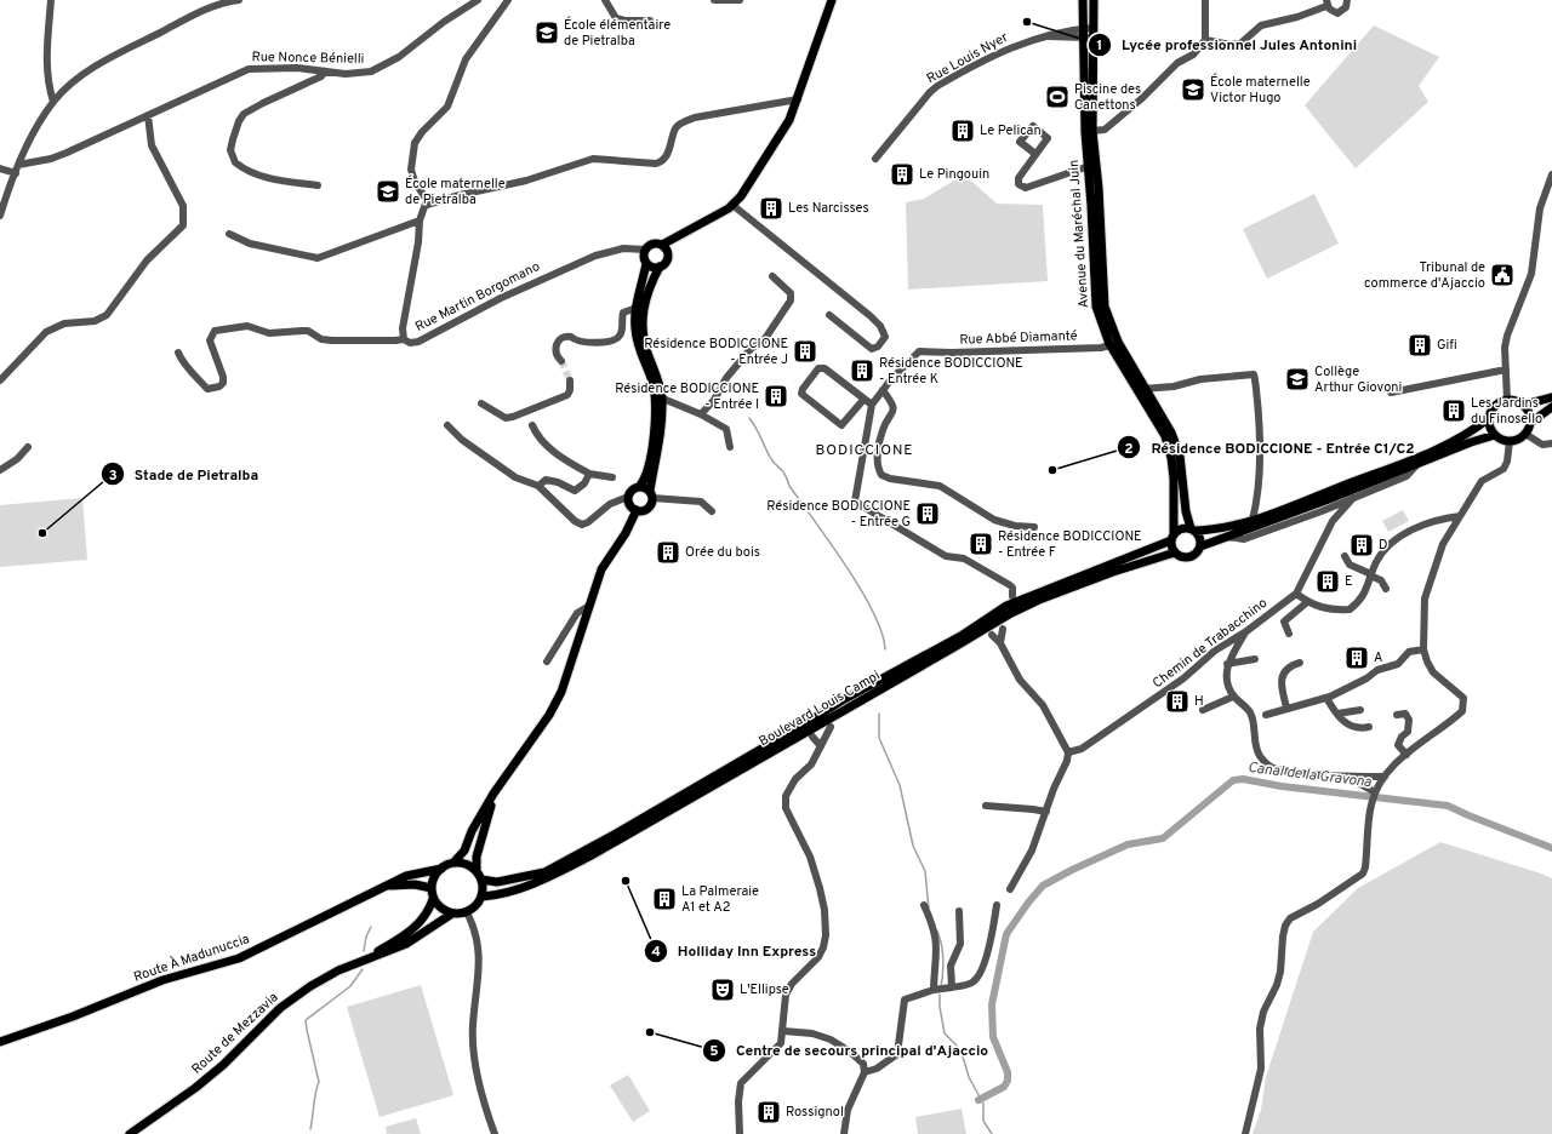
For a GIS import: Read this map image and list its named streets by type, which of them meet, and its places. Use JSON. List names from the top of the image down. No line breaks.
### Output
{"streets":{"main road":["Avenue du Maréchal Juin","Boulevard Louis Campi","Route À Madunuccia","Route de Mezzavia"],"street":["Rue Nonce Bénielli","Rue Louis Nyer","Rue Martin Borgomano","Rue Abbé Diamanté","Chemin de Trabacchino"]},"crossings":[["Rue Louis Nyer","Avenue du Maréchal Juin"],["Avenue du Maréchal Juin","Rue Abbé Diamanté"],["Avenue du Maréchal Juin","Boulevard Louis Campi"],["Boulevard Louis Campi","Route À Madunuccia"],["Boulevard Louis Campi","Route de Mezzavia"],["Route À Madunuccia","Route de Mezzavia"]],"districts":["BODICCIONE"],"water":["Canal de la Gravona"],"places":{"other":["Lycée professionnel Jules Antonini","Résidence BODICCIONE - Entrée C1/C2","Stade de Pietralba","Holliday Inn Express","Centre de secours principal d'Ajaccio"],"school or university":["École élémentaire de Pietralba","École maternelle Victor Hugo","École maternelle de Pietralba","Collège Arthur Giovoni"],"sports":["Piscine des Canettons"],"building":["Le Pelican","Le Pingouin","Les Narcisses","Gifi","Résidence BODICCIONE - Entrée J","Résidence BODICCIONE - Entrée K","Résidence BODICCIONE - Entrée I","Les Jardins du Finosello","Résidence BODICCIONE - Entrée G","Résidence BODICCIONE - Entrée F","D","Orée du bois","E","A","H","La Palmeraie A1 et A2","Rossignol"],"public building":["Tribunal de commerce d'Ajaccio"],"theatre":["L'Ellipse"]}}
